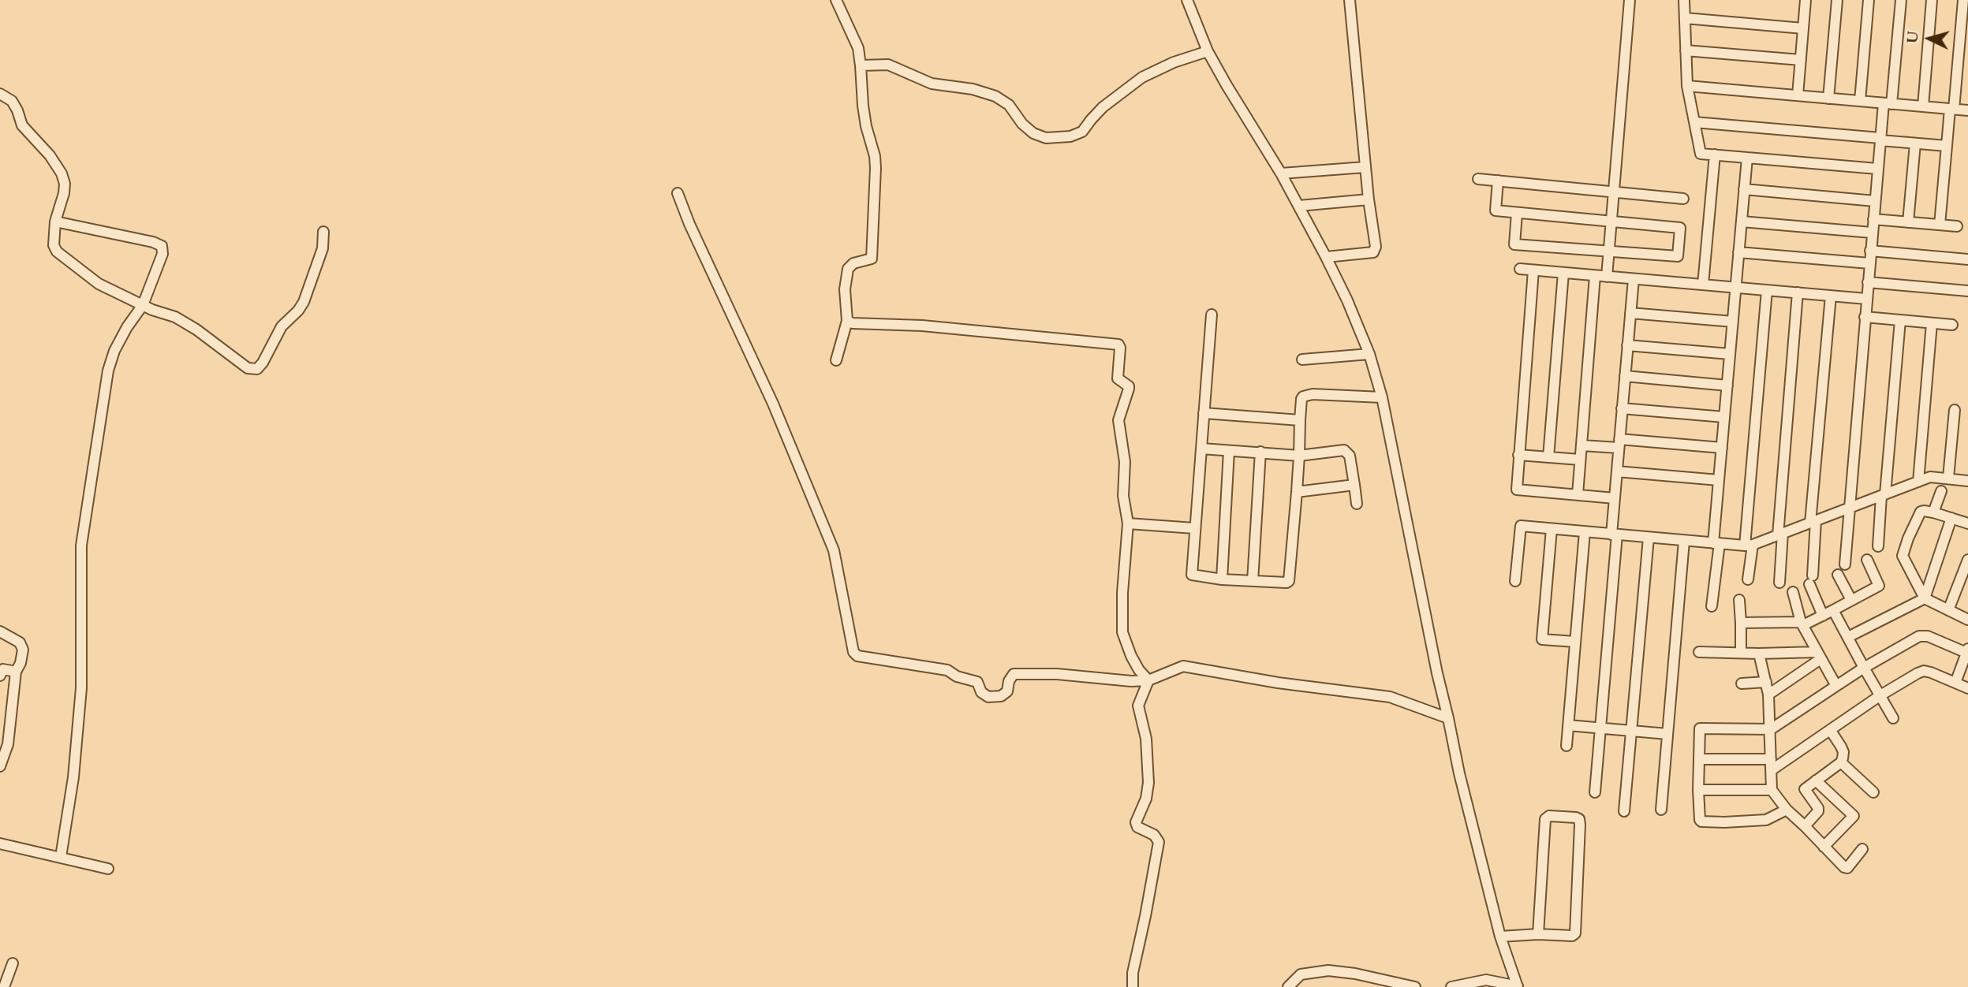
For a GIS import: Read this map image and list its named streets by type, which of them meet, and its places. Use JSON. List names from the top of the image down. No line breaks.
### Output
{"north":"left"}
